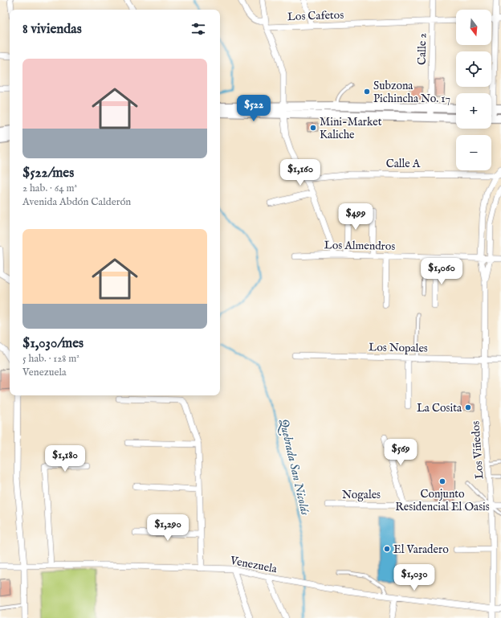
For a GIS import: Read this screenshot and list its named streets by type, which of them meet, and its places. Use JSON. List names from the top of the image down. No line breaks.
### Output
{"streets":{"street":["Los Cafetos","Calle 2","Calle A","Los Almendros","Los Nopales","Los Viñedos","Nogales","Venezuela"]},"crossings":[["Los Cafetos","Calle 2"],["Calle A","Los Viñedos"],["Los Almendros","Los Viñedos"],["Los Nopales","Los Viñedos"],["Los Viñedos","Nogales"],["Los Viñedos","Venezuela"]],"water":["Quebrada San Nicolás"],"places":["Subzona Pichincha No. 17","Mini-Market Kaliche","La Cosita","Conjunto Residencial El Oasis","El Varadero"],"north":"bottom","page":{"map_buttons":["+","−"],"heading":"8 viviendas","list":[{"name":"$522/mes","note":"2 hab. · 64 m² · Avenida Abdón Calderón"},{"name":"$1,030/mes","note":"5 hab. · 128 m² · Venezuela"}],"price":["$522","$1,160","$499","$1,060","$569","$1,180","$1,290","$1,030"]}}
